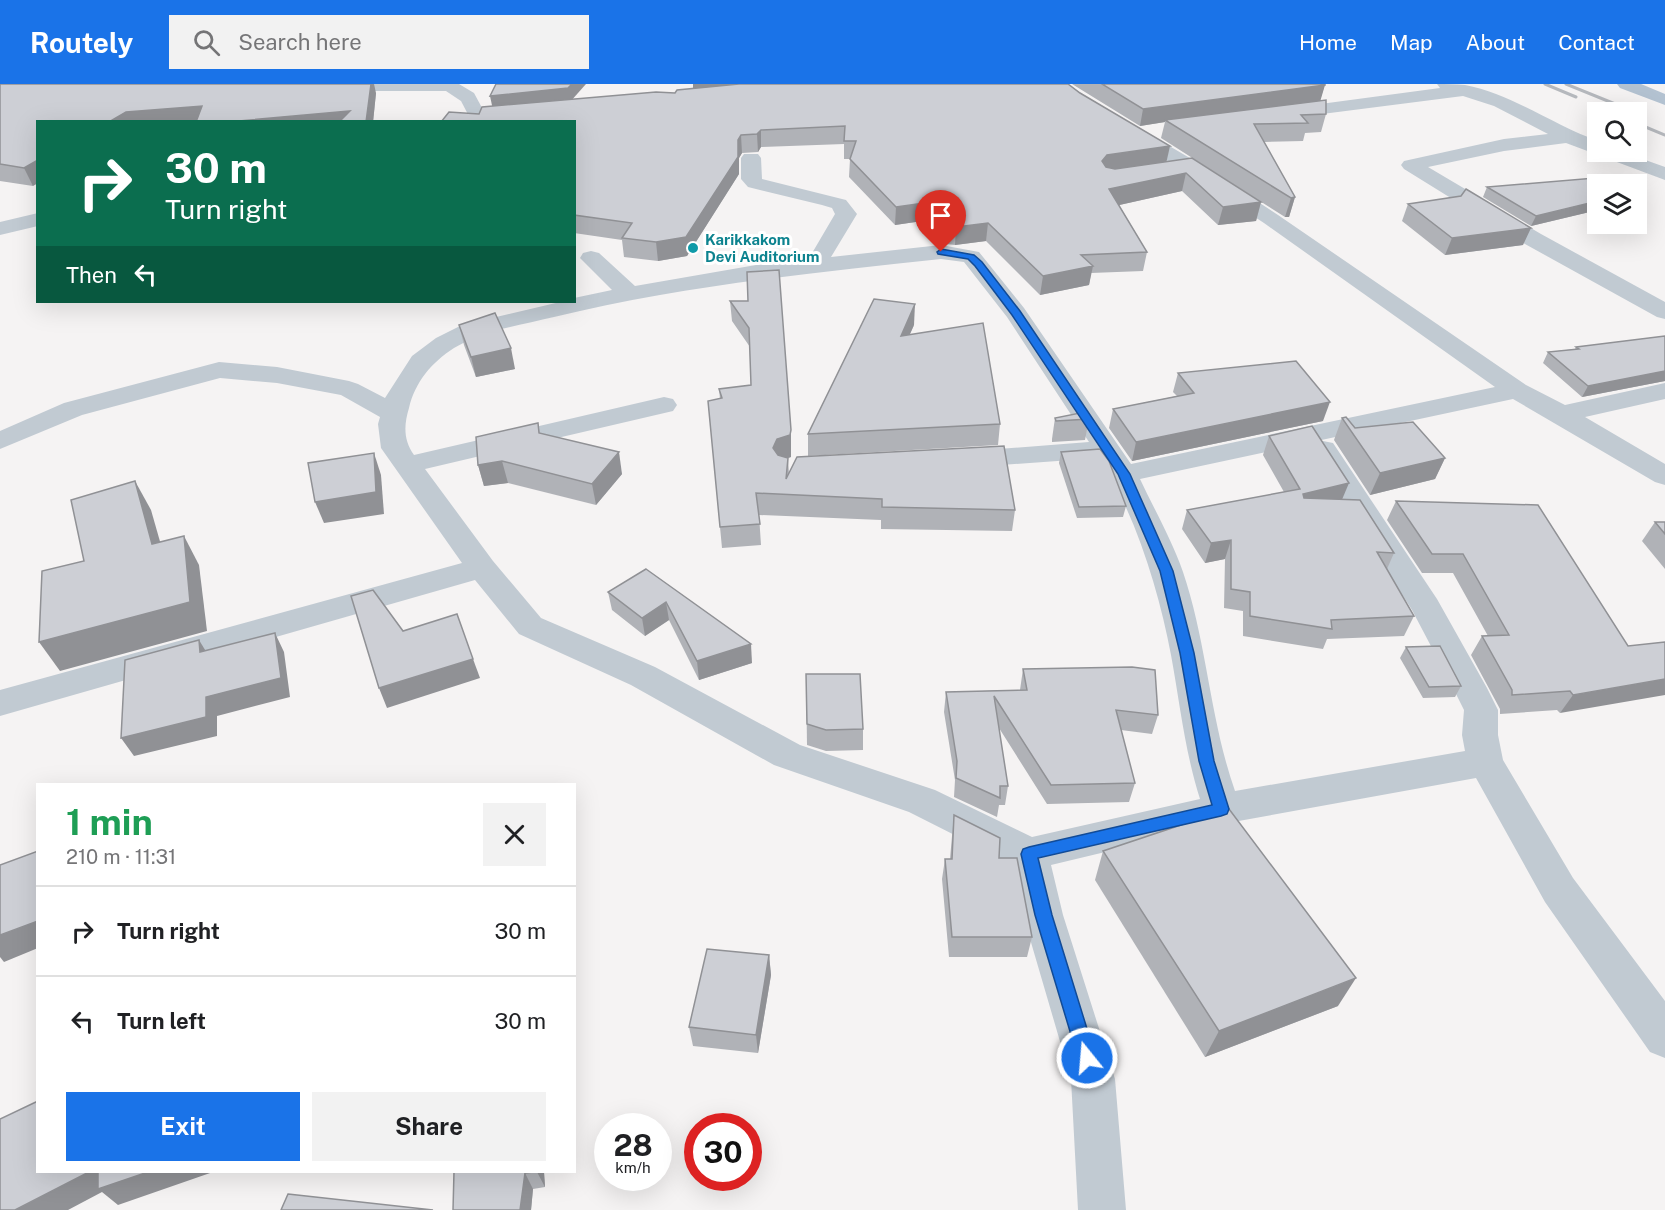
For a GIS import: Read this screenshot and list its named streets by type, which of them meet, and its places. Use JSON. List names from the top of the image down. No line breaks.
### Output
{"places":["Karikkakom Devi Auditorium"],"page":{"header":"Routely","search":"Search here","nav":["Home","Map","About","Contact"],"turn":["30 m","Turn right"],"then":"Then","heading":["1 min","210 m · 11:31"],"list":[{"name":"Turn right","value":"30 m"},{"name":"Turn left","value":"30 m"}],"buttons":["Exit","Share"],"speed":"28 km/h","limit":"30"}}
